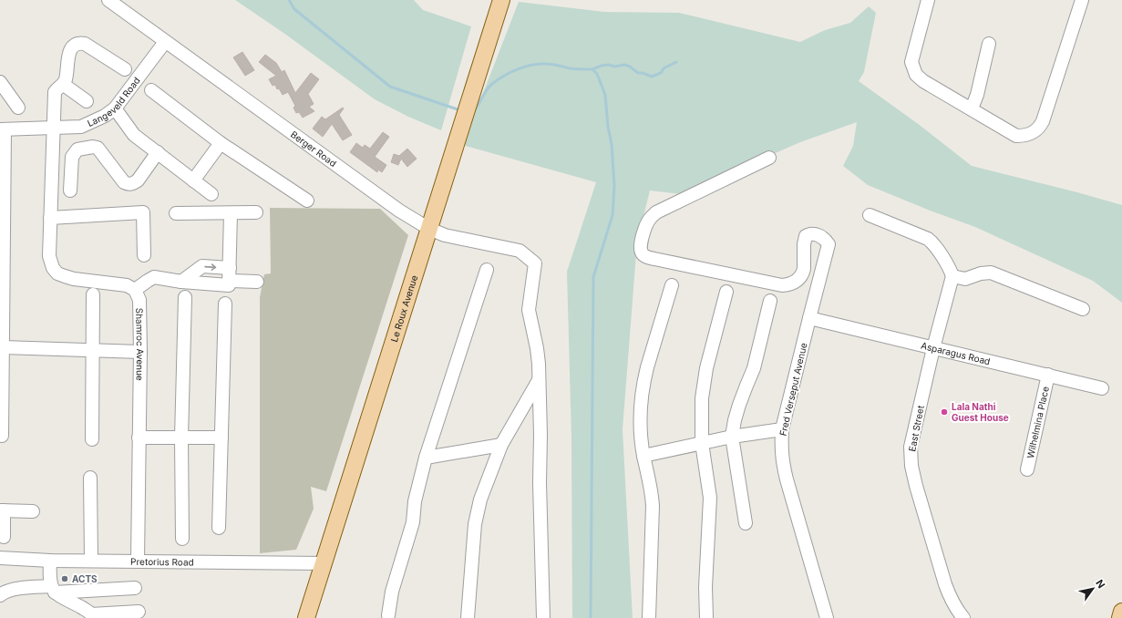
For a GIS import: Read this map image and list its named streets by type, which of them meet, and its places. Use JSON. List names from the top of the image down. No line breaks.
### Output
{"streets":{"main road":["Le Roux Avenue"],"street":["Langeveld Road","Berger Road","Shamroc Avenue","Asparagus Road","Fred Verseput Avenue","Wilhelmina Place","East Street","Pretorius Road"]},"crossings":[["Langeveld Road","Berger Road"],["Berger Road","Le Roux Avenue"],["Le Roux Avenue","Pretorius Road"],["Shamroc Avenue","Pretorius Road"],["Asparagus Road","Fred Verseput Avenue"],["Asparagus Road","Wilhelmina Place"],["Asparagus Road","East Street"]],"places":["Lala Nathi Guest House","ACTS"],"north":"top right"}
